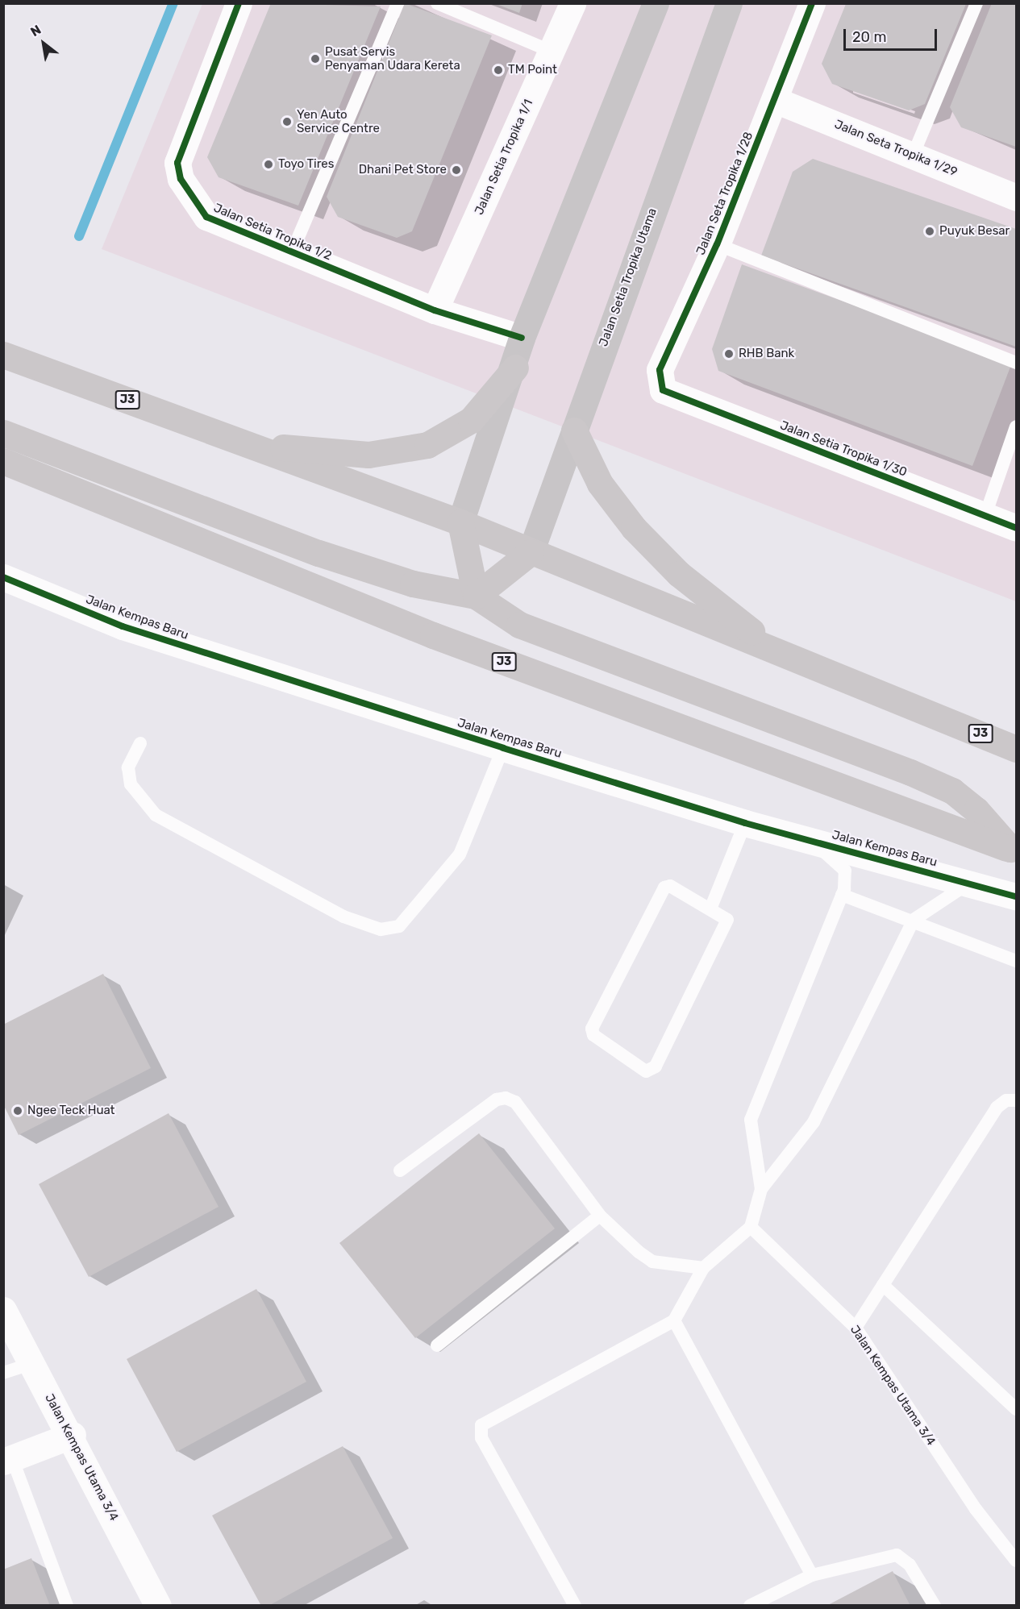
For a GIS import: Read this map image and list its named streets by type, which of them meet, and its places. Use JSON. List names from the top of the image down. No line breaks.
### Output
{"streets":{"main road":["Jalan Setia Tropika Utama","J3"],"street":["Jalan Seta Tropika 1/29","Jalan Setia Tropika 1/1","Jalan Seta Tropika 1/28","Jalan Setia Tropika 1/2","Jalan Setia Tropika 1/30","Jalan Kempas Baru","Jalan Kempas Utama 3/4"]},"crossings":[["Jalan Seta Tropika 1/29","Jalan Seta Tropika 1/28"],["Jalan Setia Tropika 1/1","Jalan Setia Tropika 1/2"],["Jalan Seta Tropika 1/28","Jalan Setia Tropika 1/30"],["Jalan Setia Tropika Utama","J3"]],"places":["Pusat Servis Penyaman Udara Kereta","TM Point","Yen Auto Service Centre","Toyo Tires","Dhani Pet Store","Puyuk Besar","RHB Bank","Ngee Teck Huat"],"scale_bar":"20 m","north":"top left"}
